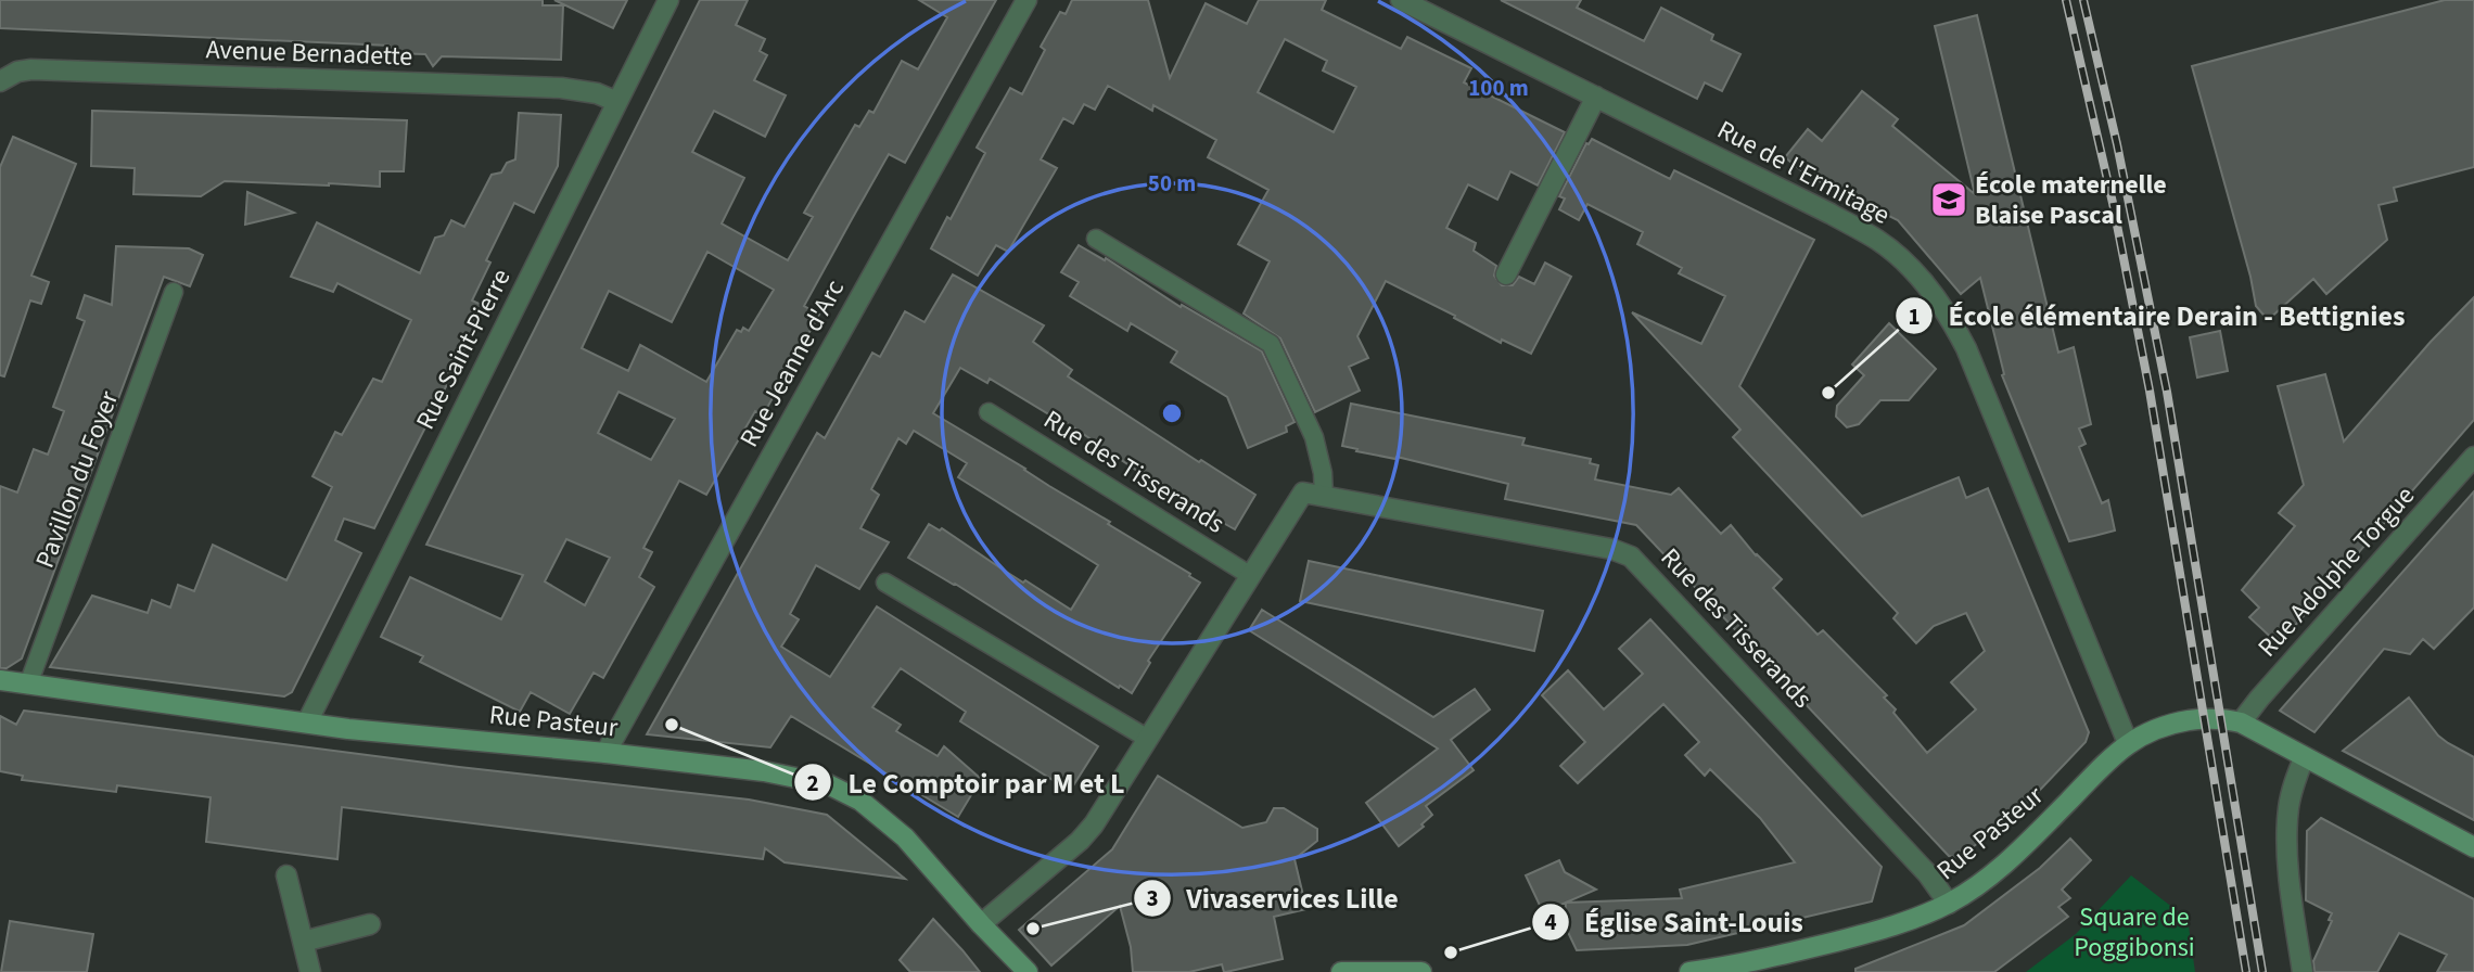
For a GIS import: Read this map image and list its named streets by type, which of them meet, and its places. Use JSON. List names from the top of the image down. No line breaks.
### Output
{"streets":{"street":["Avenue Bernadette","Rue de l'Ermitage","Rue Saint-Pierre","Rue Jeanne d'Arc","Rue des Tisserands","Rue Adolphe Torgue","Rue Pasteur"],"lane":["Pavillon du Foyer"]},"crossings":[["Avenue Bernadette","Rue Saint-Pierre"],["Rue de l'Ermitage","Rue Pasteur"],["Rue Saint-Pierre","Rue Pasteur"],["Rue Jeanne d'Arc","Rue Pasteur"],["Rue des Tisserands","Rue Pasteur"],["Pavillon du Foyer","Rue Pasteur"],["Rue Adolphe Torgue","Rue Pasteur"]],"parks":["Square de Poggibonsi"],"places":{"school or university":["École maternelle Blaise Pascal"],"other":["École élémentaire Derain - Bettignies","Le Comptoir par M et L","Vivaservices Lille","Église Saint-Louis"]},"rings":["100 m","50 m"]}
